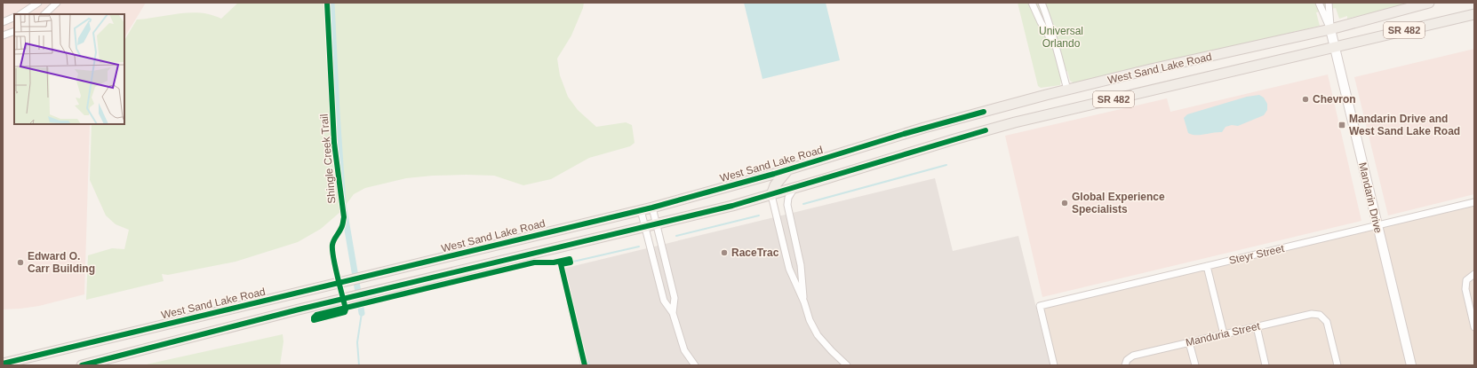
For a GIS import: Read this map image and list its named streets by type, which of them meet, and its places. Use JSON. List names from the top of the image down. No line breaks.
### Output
{"streets":{"main road":["SR 482","West Sand Lake Road"],"street":["Mandarin Drive","Steyr Street","Manduria Street"],"cycle path":["Shingle Creek Trail"]},"crossings":[["West Sand Lake Road","Mandarin Drive"],["Mandarin Drive","Steyr Street"]],"parks":["Universal Orlando"],"places":{"other":["Chevron","Global Experience Specialists","RaceTrac","Edward O. Carr Building"],"transit":["Mandarin Drive and West Sand Lake Road"]}}
